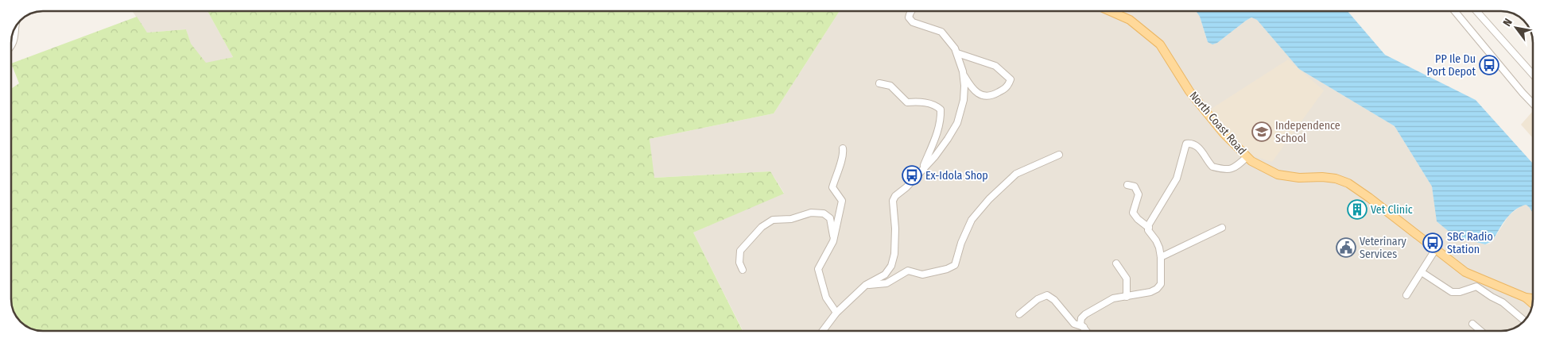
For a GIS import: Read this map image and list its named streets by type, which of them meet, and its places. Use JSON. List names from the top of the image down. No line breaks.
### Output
{"streets":{"main road":["North Coast Road"]},"places":{"bus stop":["PP Ile Du Port Depot","Ex-Idola Shop","SBC Radio Station"],"school or university":["Independence School"],"building":["Vet Clinic"],"public building":["Veterinary Services"]},"north":"top left"}
